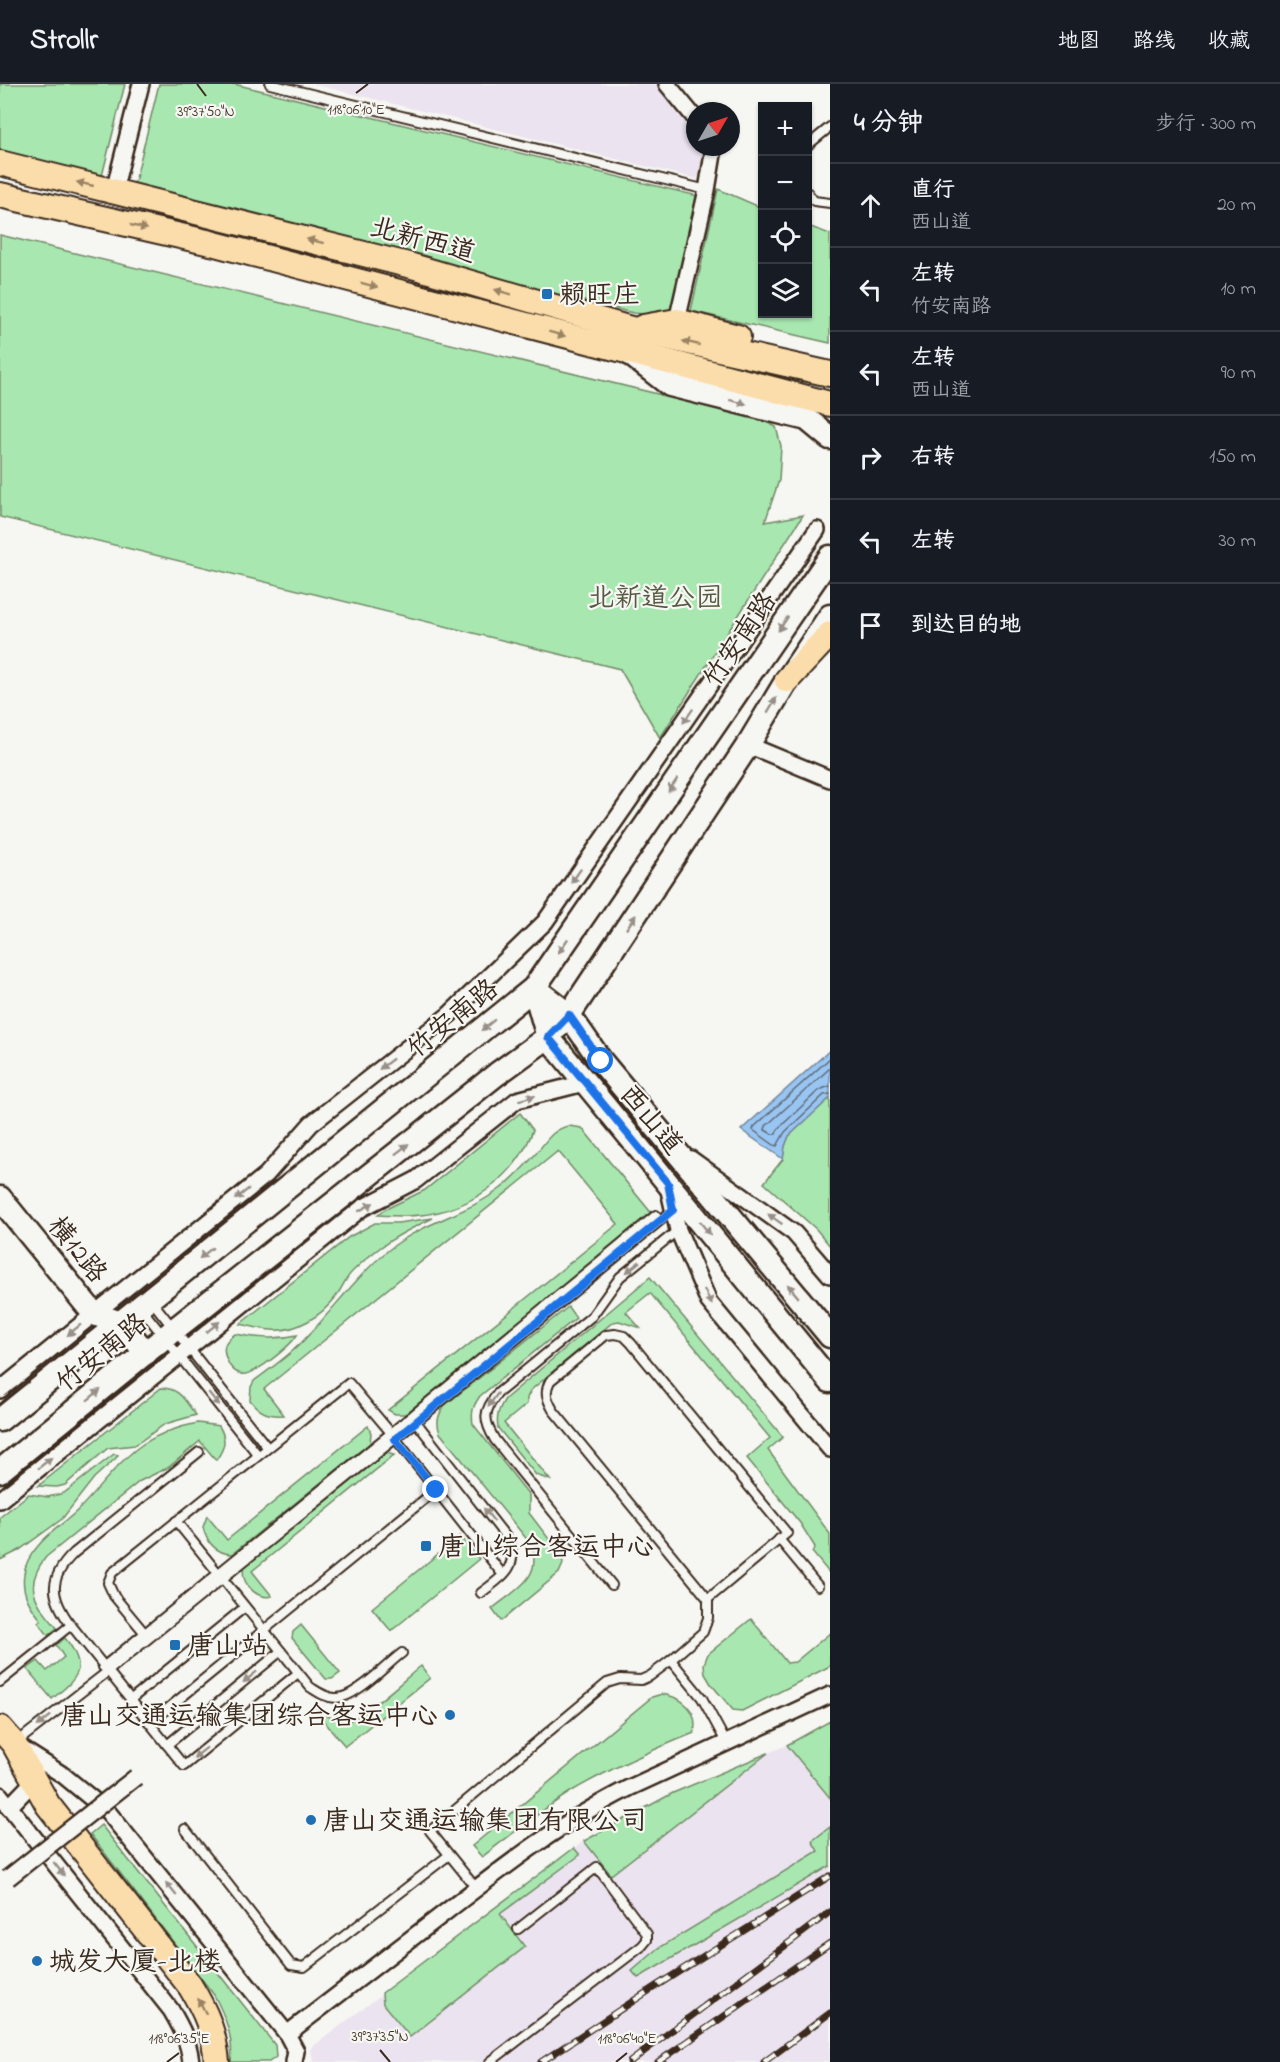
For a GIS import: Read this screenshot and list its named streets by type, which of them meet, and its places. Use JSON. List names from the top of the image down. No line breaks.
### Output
{"streets":{"main road":["北新西道","竹安南路","西山道","横12路"]},"crossings":[["竹安南路","西山道"],["竹安南路","横12路"]],"parks":["北新道公园"],"places":{"transit":["赖旺庄","唐山综合客运中心","唐山站"],"other":["唐山交通运输集团综合客运中心","唐山交通运输集团有限公司","城发大厦-北楼"]},"north":"top right","page":{"header":"Strollr","nav":["地图","路线","收藏"],"heading":["4 分钟","步行 · 300 m"],"map_buttons":["+","−"],"list":[["直行","西山道","20 m"],["左转","竹安南路","10 m"],["左转","西山道","90 m"],["右转","150 m"],["左转","30 m"],"到达目的地"]},"coordinates":["118°06'10\"E","39°37'50\"N","39°37'35\"N","118°06'35\"E","118°06'40\"E"]}
